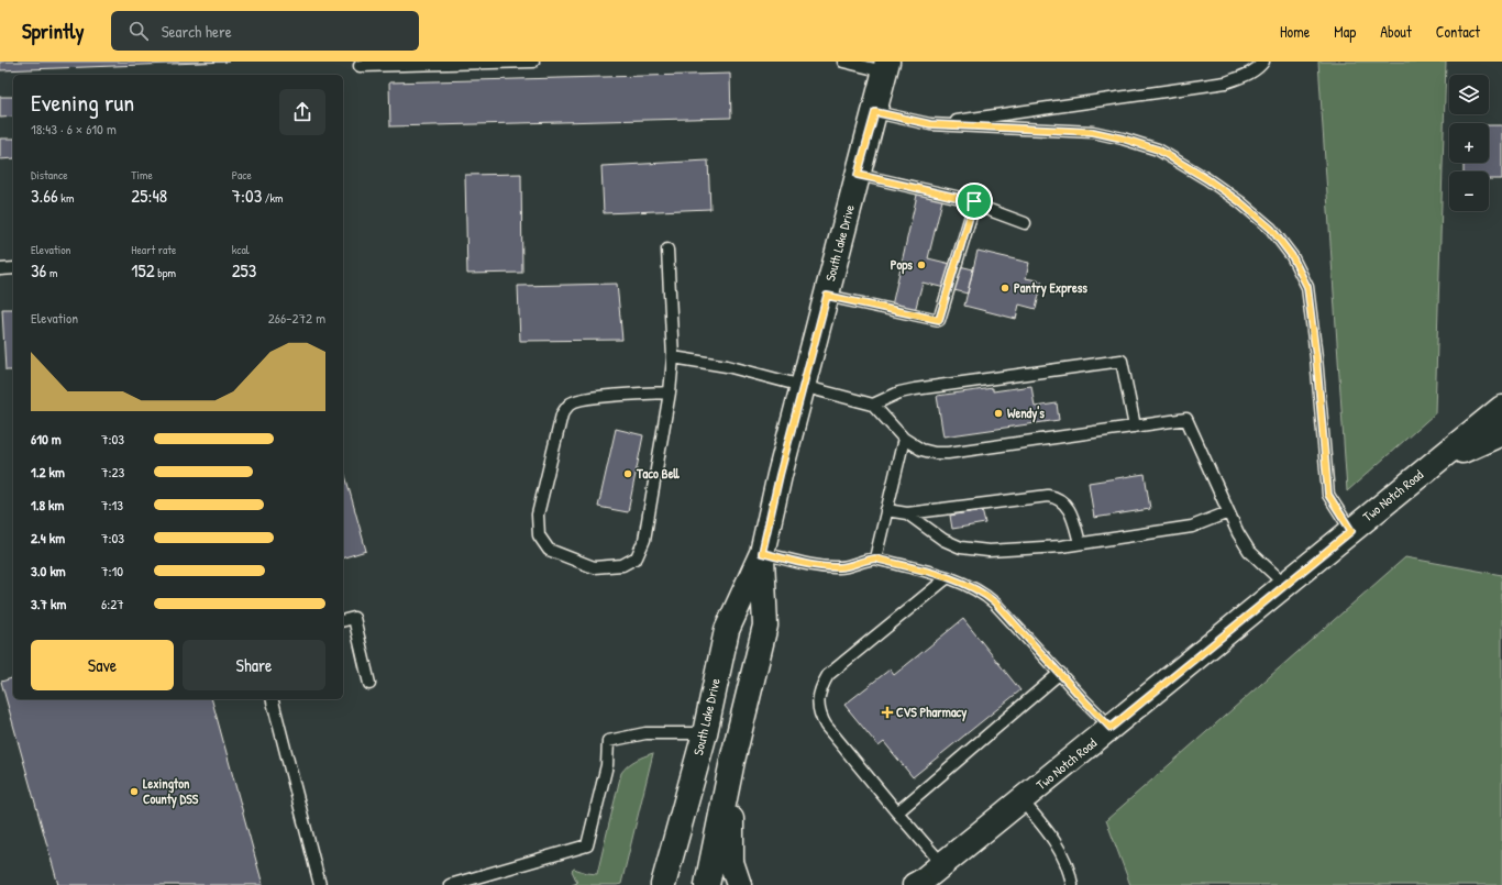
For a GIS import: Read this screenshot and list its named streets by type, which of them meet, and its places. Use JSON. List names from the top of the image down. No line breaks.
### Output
{"streets":{"main road":["South Lake Drive","Two Notch Road"]},"places":{"other":["Pops","Pantry Express","Wendy's","Taco Bell","Lexington County DSS"],"health":["CVS Pharmacy"]},"page":{"header":"Sprintly","search":"Search here","nav":["Home","Map","About","Contact"],"map_buttons":["+","−"],"heading":["Evening run","18:43 · 6 × 610 m"],"stats":[["Distance","3.66 km"],["Time","25:48"],["Pace","7:03 /km"],["Elevation","36 m"],["Heart rate","152 bpm"],["kcal","253"]],"chart":["Elevation","266–272 m"],"list":[{"name":"610 m","note":"7:03"},{"name":"1.2 km","note":"7:23"},{"name":"1.8 km","note":"7:13"},{"name":"2.4 km","note":"7:03"},{"name":"3.0 km","note":"7:10"},{"name":"3.7 km","note":"6:27"}],"buttons":["Save","Share"]}}
